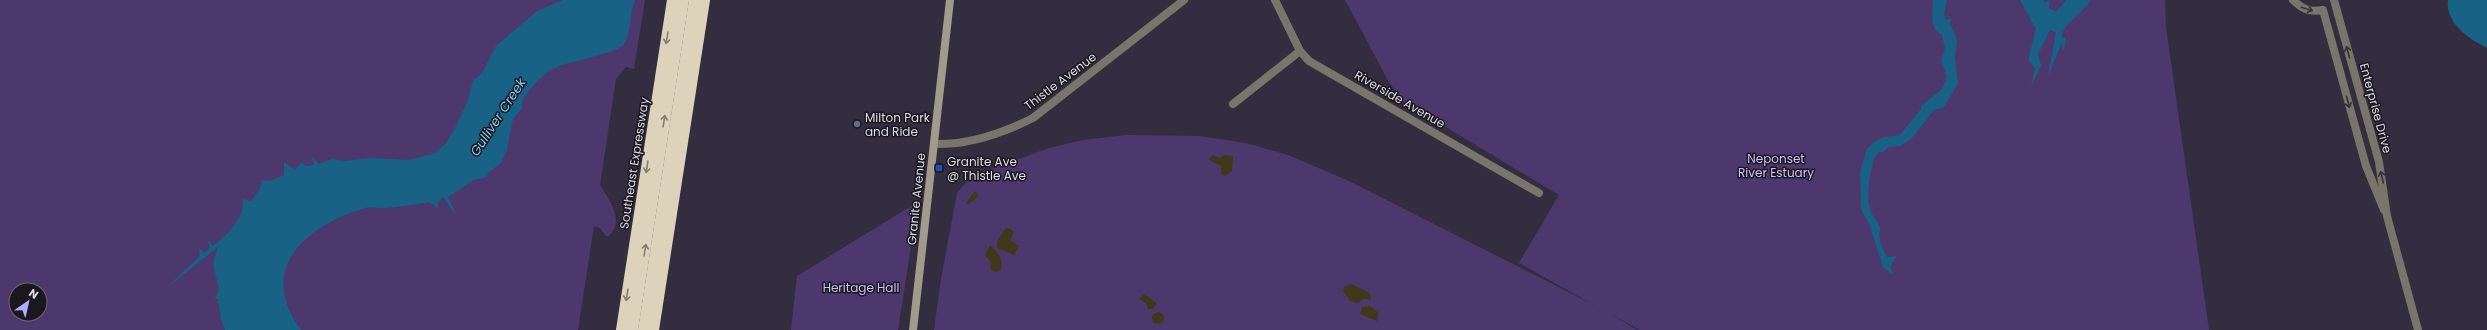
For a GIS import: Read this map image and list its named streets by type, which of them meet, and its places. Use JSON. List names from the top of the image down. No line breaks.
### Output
{"streets":{"highway":["Southeast Expressway"],"main road":["Granite Avenue"],"street":["Thistle Avenue","Riverside Avenue","Enterprise Drive"]},"crossings":[["Thistle Avenue","Granite Avenue"]],"water":["Gulliver Creek"],"parks":["Neponset River Estuary","Heritage Hall"],"places":{"other":["Milton Park and Ride"],"transit":["Granite Ave @ Thistle Ave"]},"north":"top right"}
